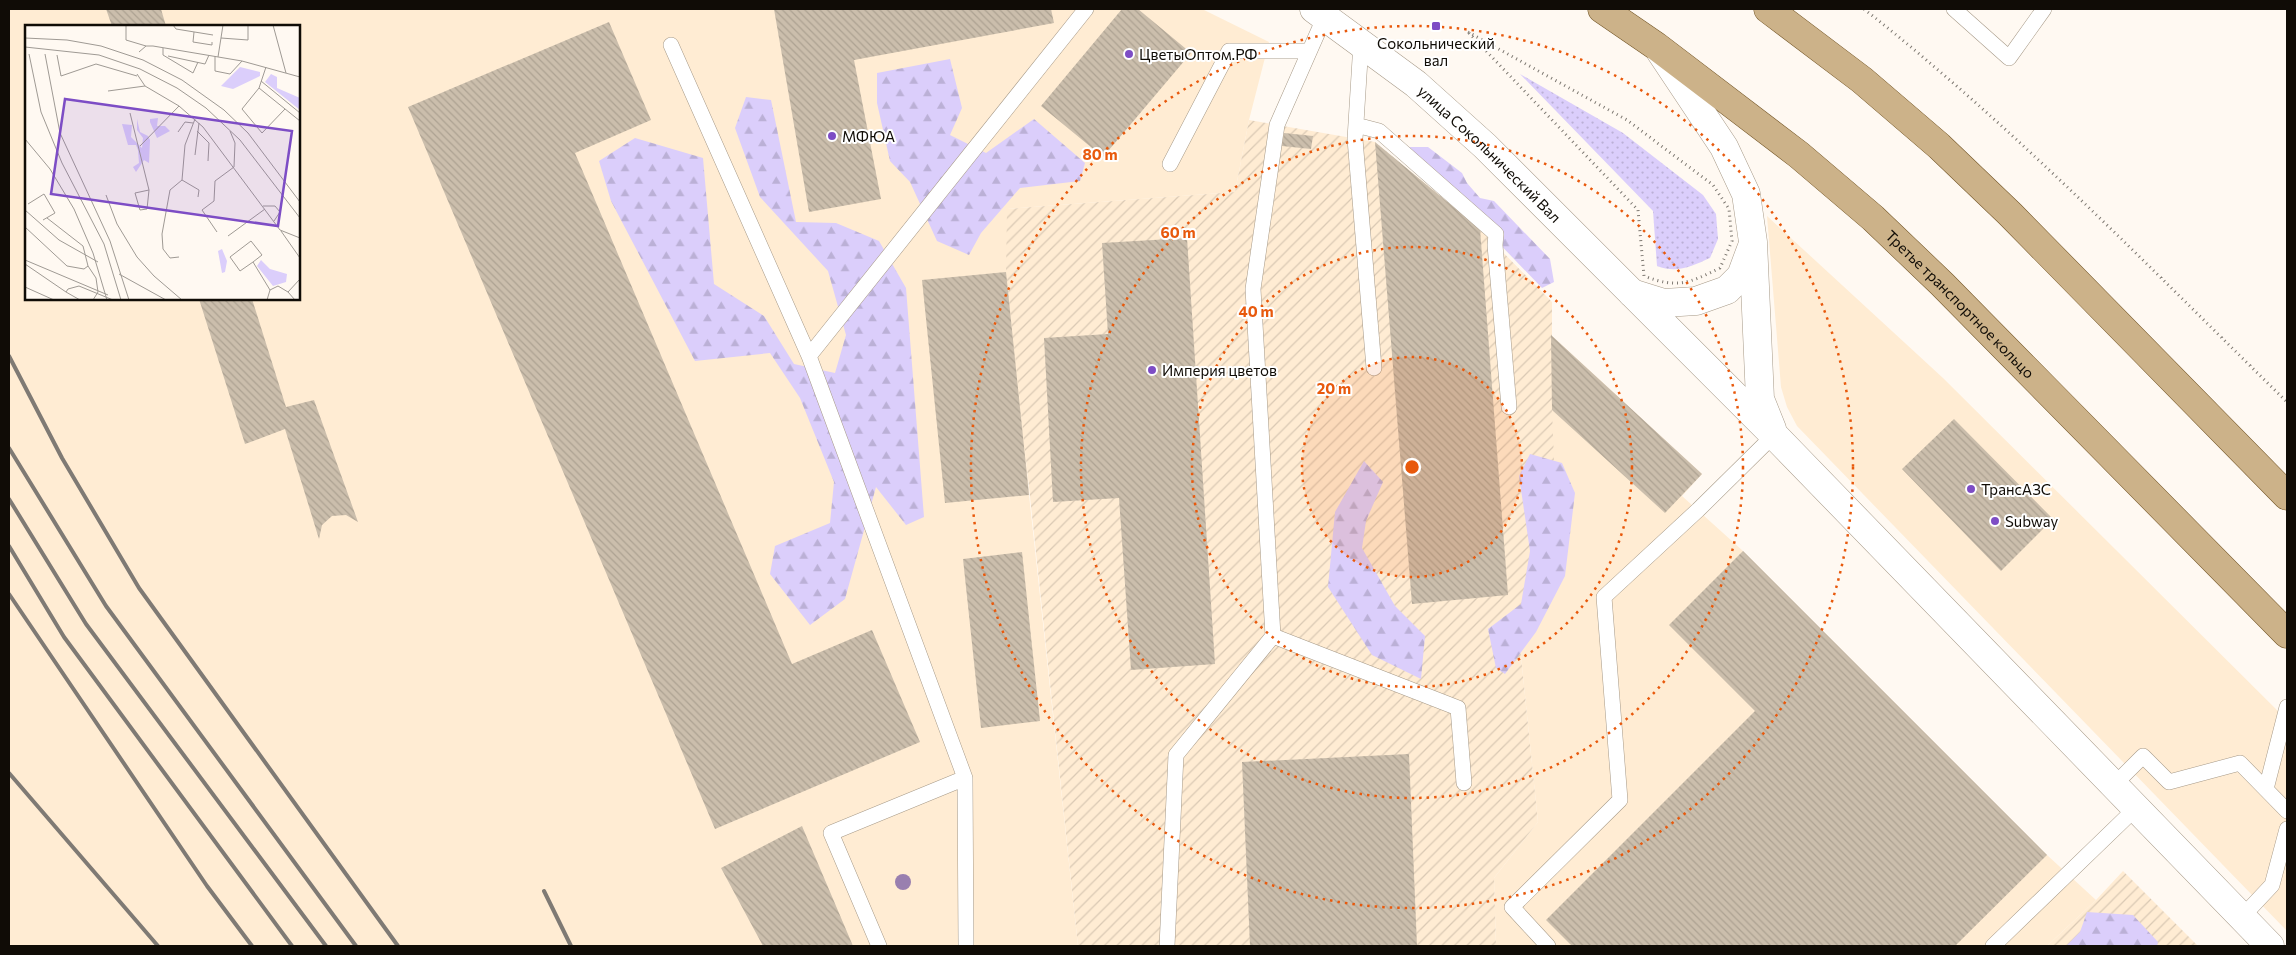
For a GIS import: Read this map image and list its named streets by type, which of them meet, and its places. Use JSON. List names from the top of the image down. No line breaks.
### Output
{"streets":{"main road":["улица Сокольнический Вал","Третье транспортное кольцо"]},"places":{"transit":["Сокольнический вал"],"other":["ЦветыОптом.РФ","МФЮА","Империя цветов","ТрансАЗС","Subway"]},"rings":["80 m","60 m","40 m","20 m"]}
